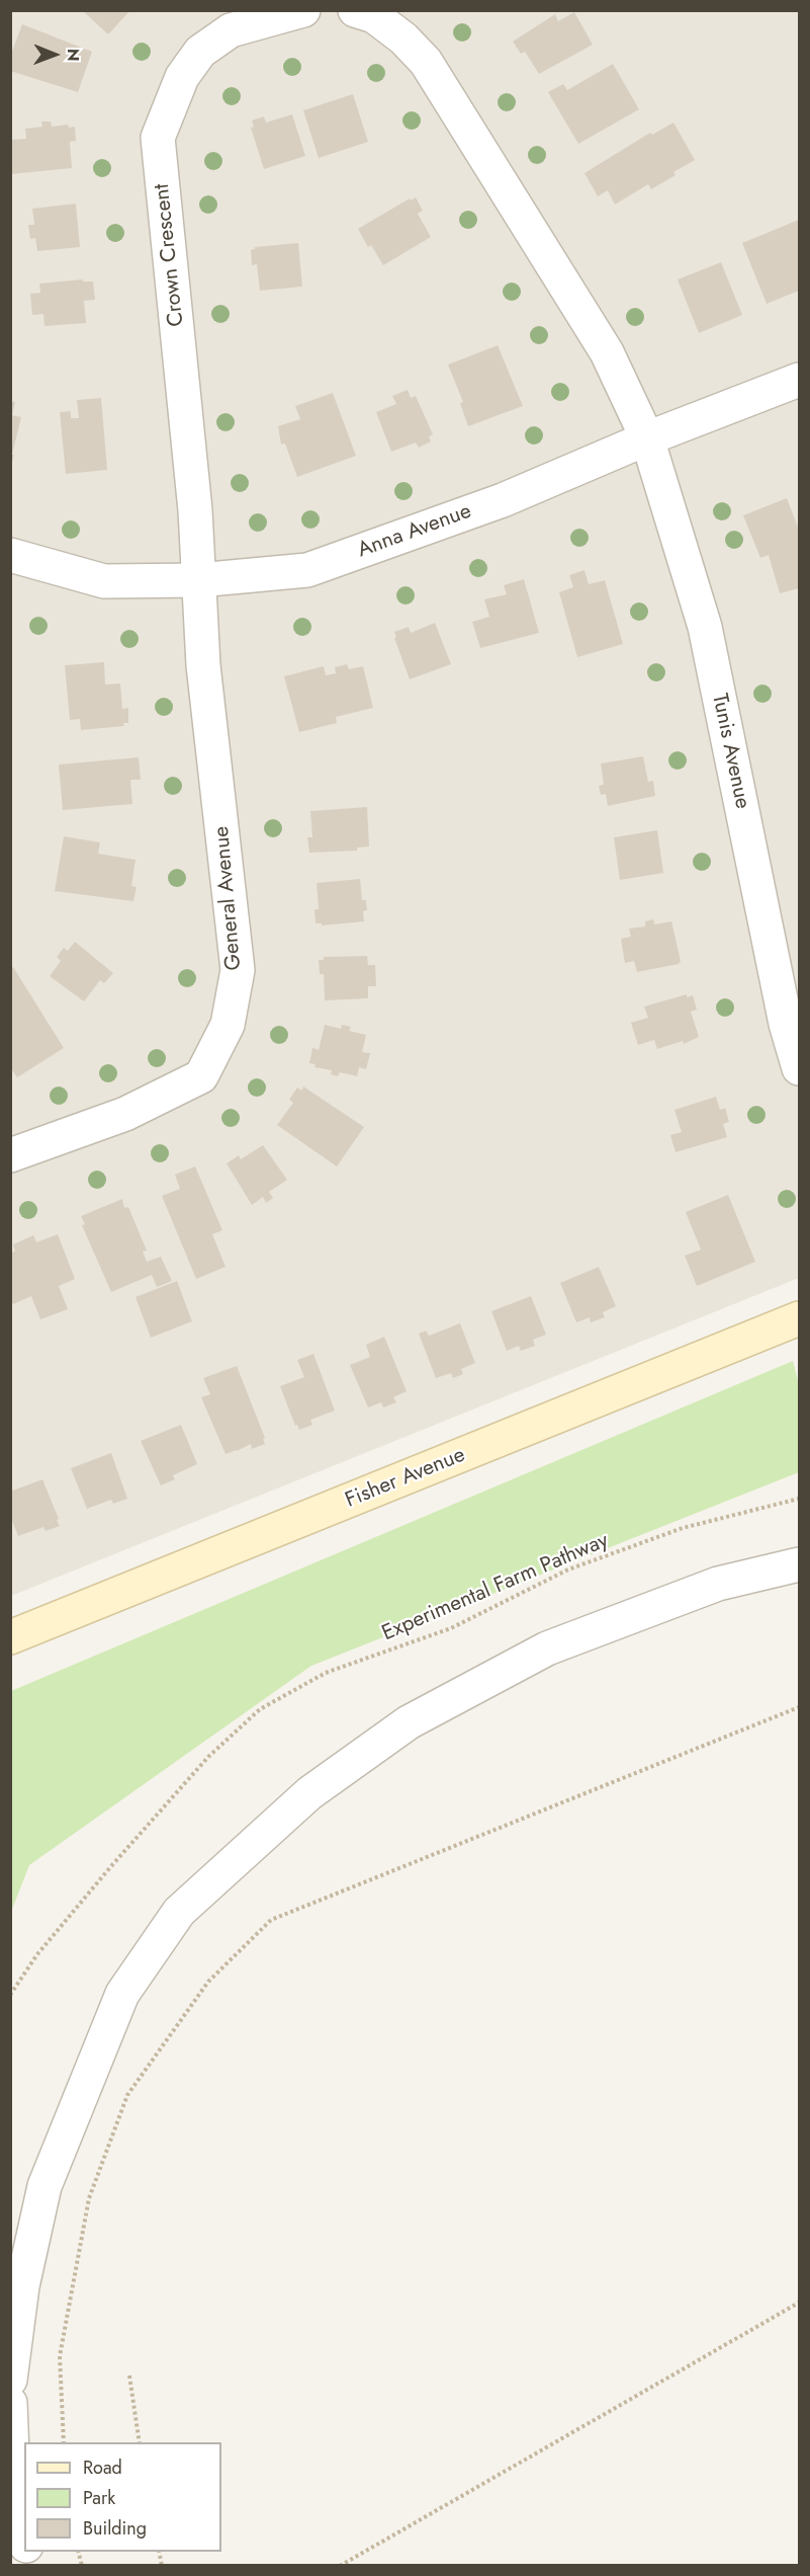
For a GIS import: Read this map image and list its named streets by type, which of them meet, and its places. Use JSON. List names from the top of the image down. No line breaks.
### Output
{"streets":{"main road":["Fisher Avenue"],"street":["Crown Crescent","Anna Avenue","Tunis Avenue","General Avenue"],"path":["Experimental Farm Pathway"]},"crossings":[["Crown Crescent","Anna Avenue"],["Crown Crescent","General Avenue"],["Anna Avenue","Tunis Avenue"],["Anna Avenue","General Avenue"]],"legend":["Road","Park","Building"],"north":"right"}
